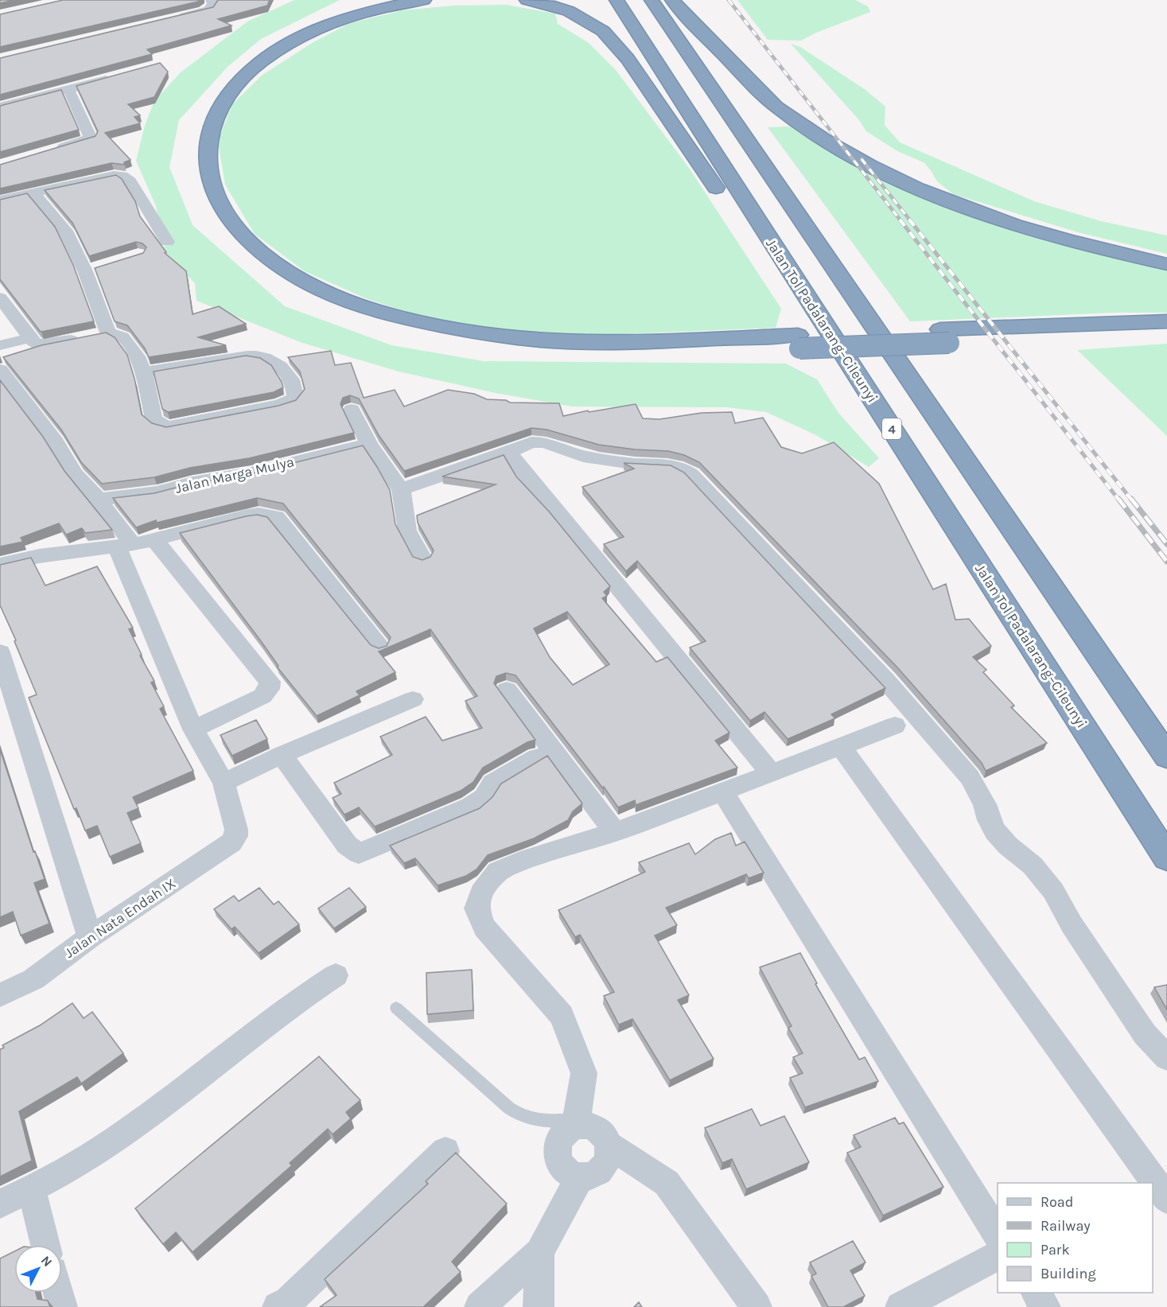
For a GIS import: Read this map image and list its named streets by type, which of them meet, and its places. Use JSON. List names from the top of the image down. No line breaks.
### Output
{"streets":{"highway":["Jalan Tol Padalarang–Cileunyi","4"],"street":["Jalan Marga Mulya","Jalan Nata Endah IX"]},"legend":["Road","Railway","Park","Building"],"north":"top right"}
